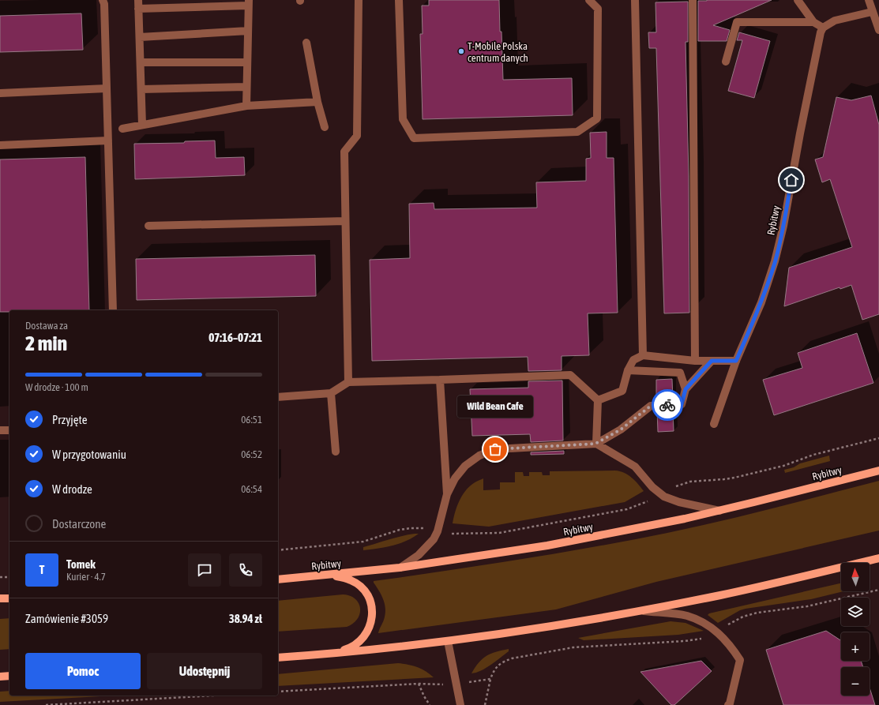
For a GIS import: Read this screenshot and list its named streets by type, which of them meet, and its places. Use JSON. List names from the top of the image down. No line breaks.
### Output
{"streets":{"main road":["Rybitwy"]},"places":["T‑Mobile Polska centrum danych","Wild Bean Cafe"],"north":"top","page":{"heading":["2 min","Dostawa za","07:16–07:21"],"panel":["Tomek","Kurier · 4.7","Zamówienie #3059","38.94 zł"],"bar":"W drodze · 100 m","bubble":"Wild Bean Cafe","list":[["Przyjęte","06:51"],["W przygotowaniu","06:52"],["W drodze","06:54"],"Dostarczone"],"round":"T","map_buttons":["+","−"],"buttons":["Pomoc","Udostępnij"]}}
